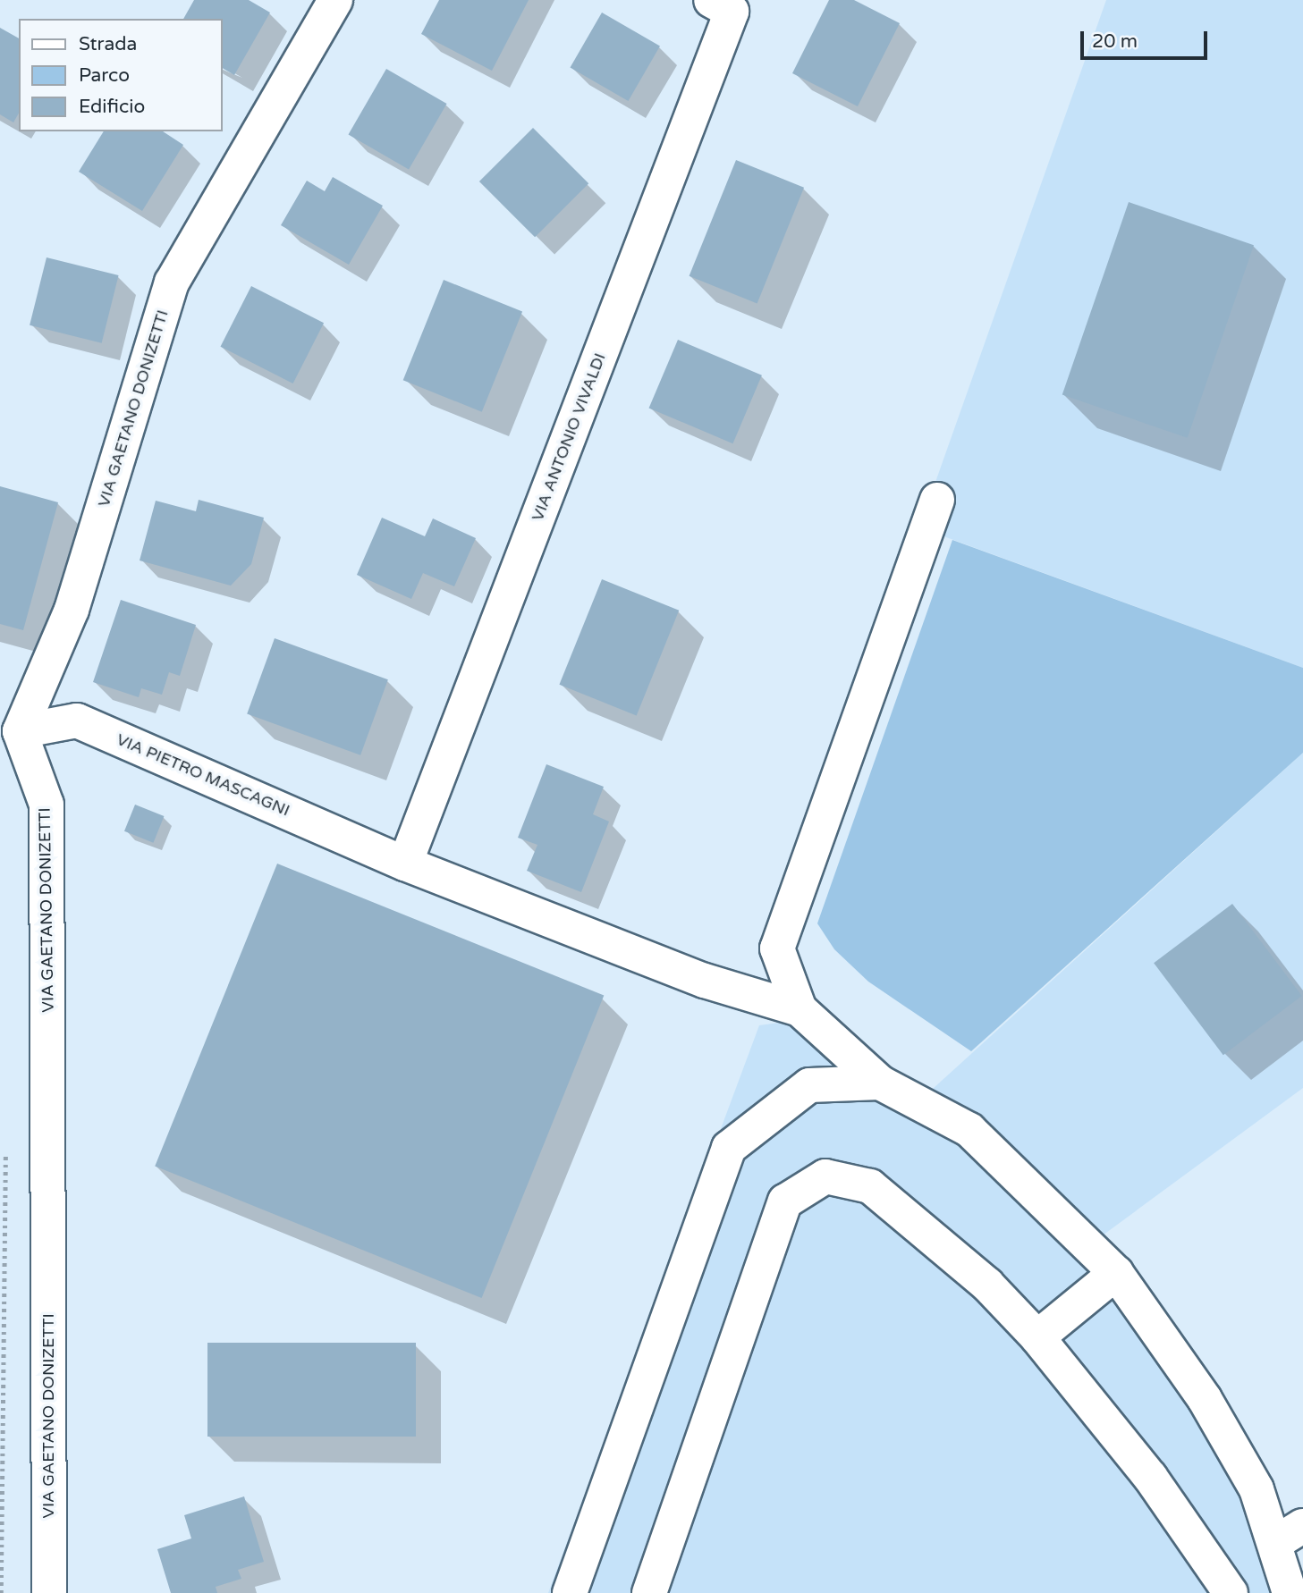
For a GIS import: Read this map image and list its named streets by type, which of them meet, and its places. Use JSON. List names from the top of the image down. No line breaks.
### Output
{"streets":{"street":["VIA GAETANO DONIZETTI","VIA ANTONIO VIVALDI","VIA PIETRO MASCAGNI"]},"crossings":[["VIA GAETANO DONIZETTI","VIA PIETRO MASCAGNI"],["VIA ANTONIO VIVALDI","VIA PIETRO MASCAGNI"]],"legend":["Strada","Parco","Edificio"],"scale_bar":"20 m"}
